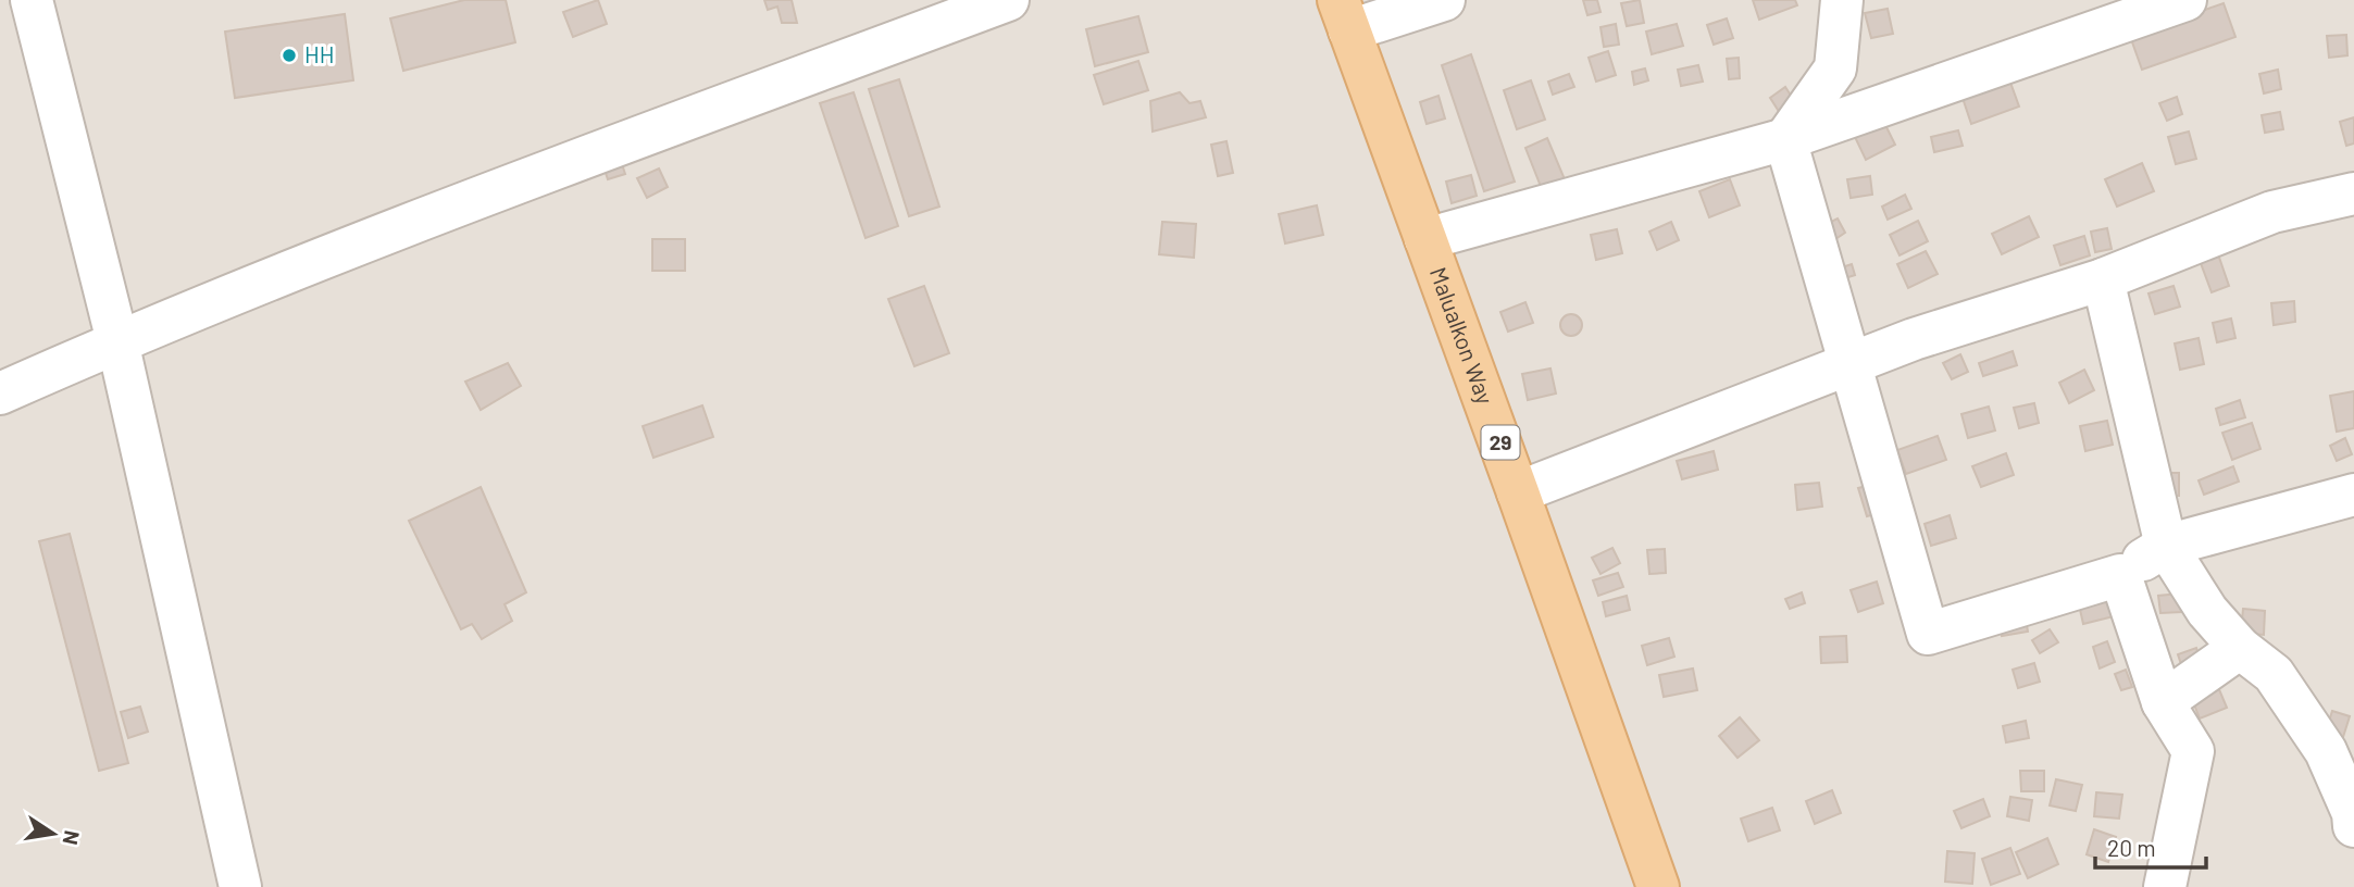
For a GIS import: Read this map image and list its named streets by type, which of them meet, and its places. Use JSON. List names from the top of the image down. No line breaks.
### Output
{"streets":{"main road":["Malualkon Way","29"]},"places":["HH"],"scale_bar":"20 m","north":"right"}
